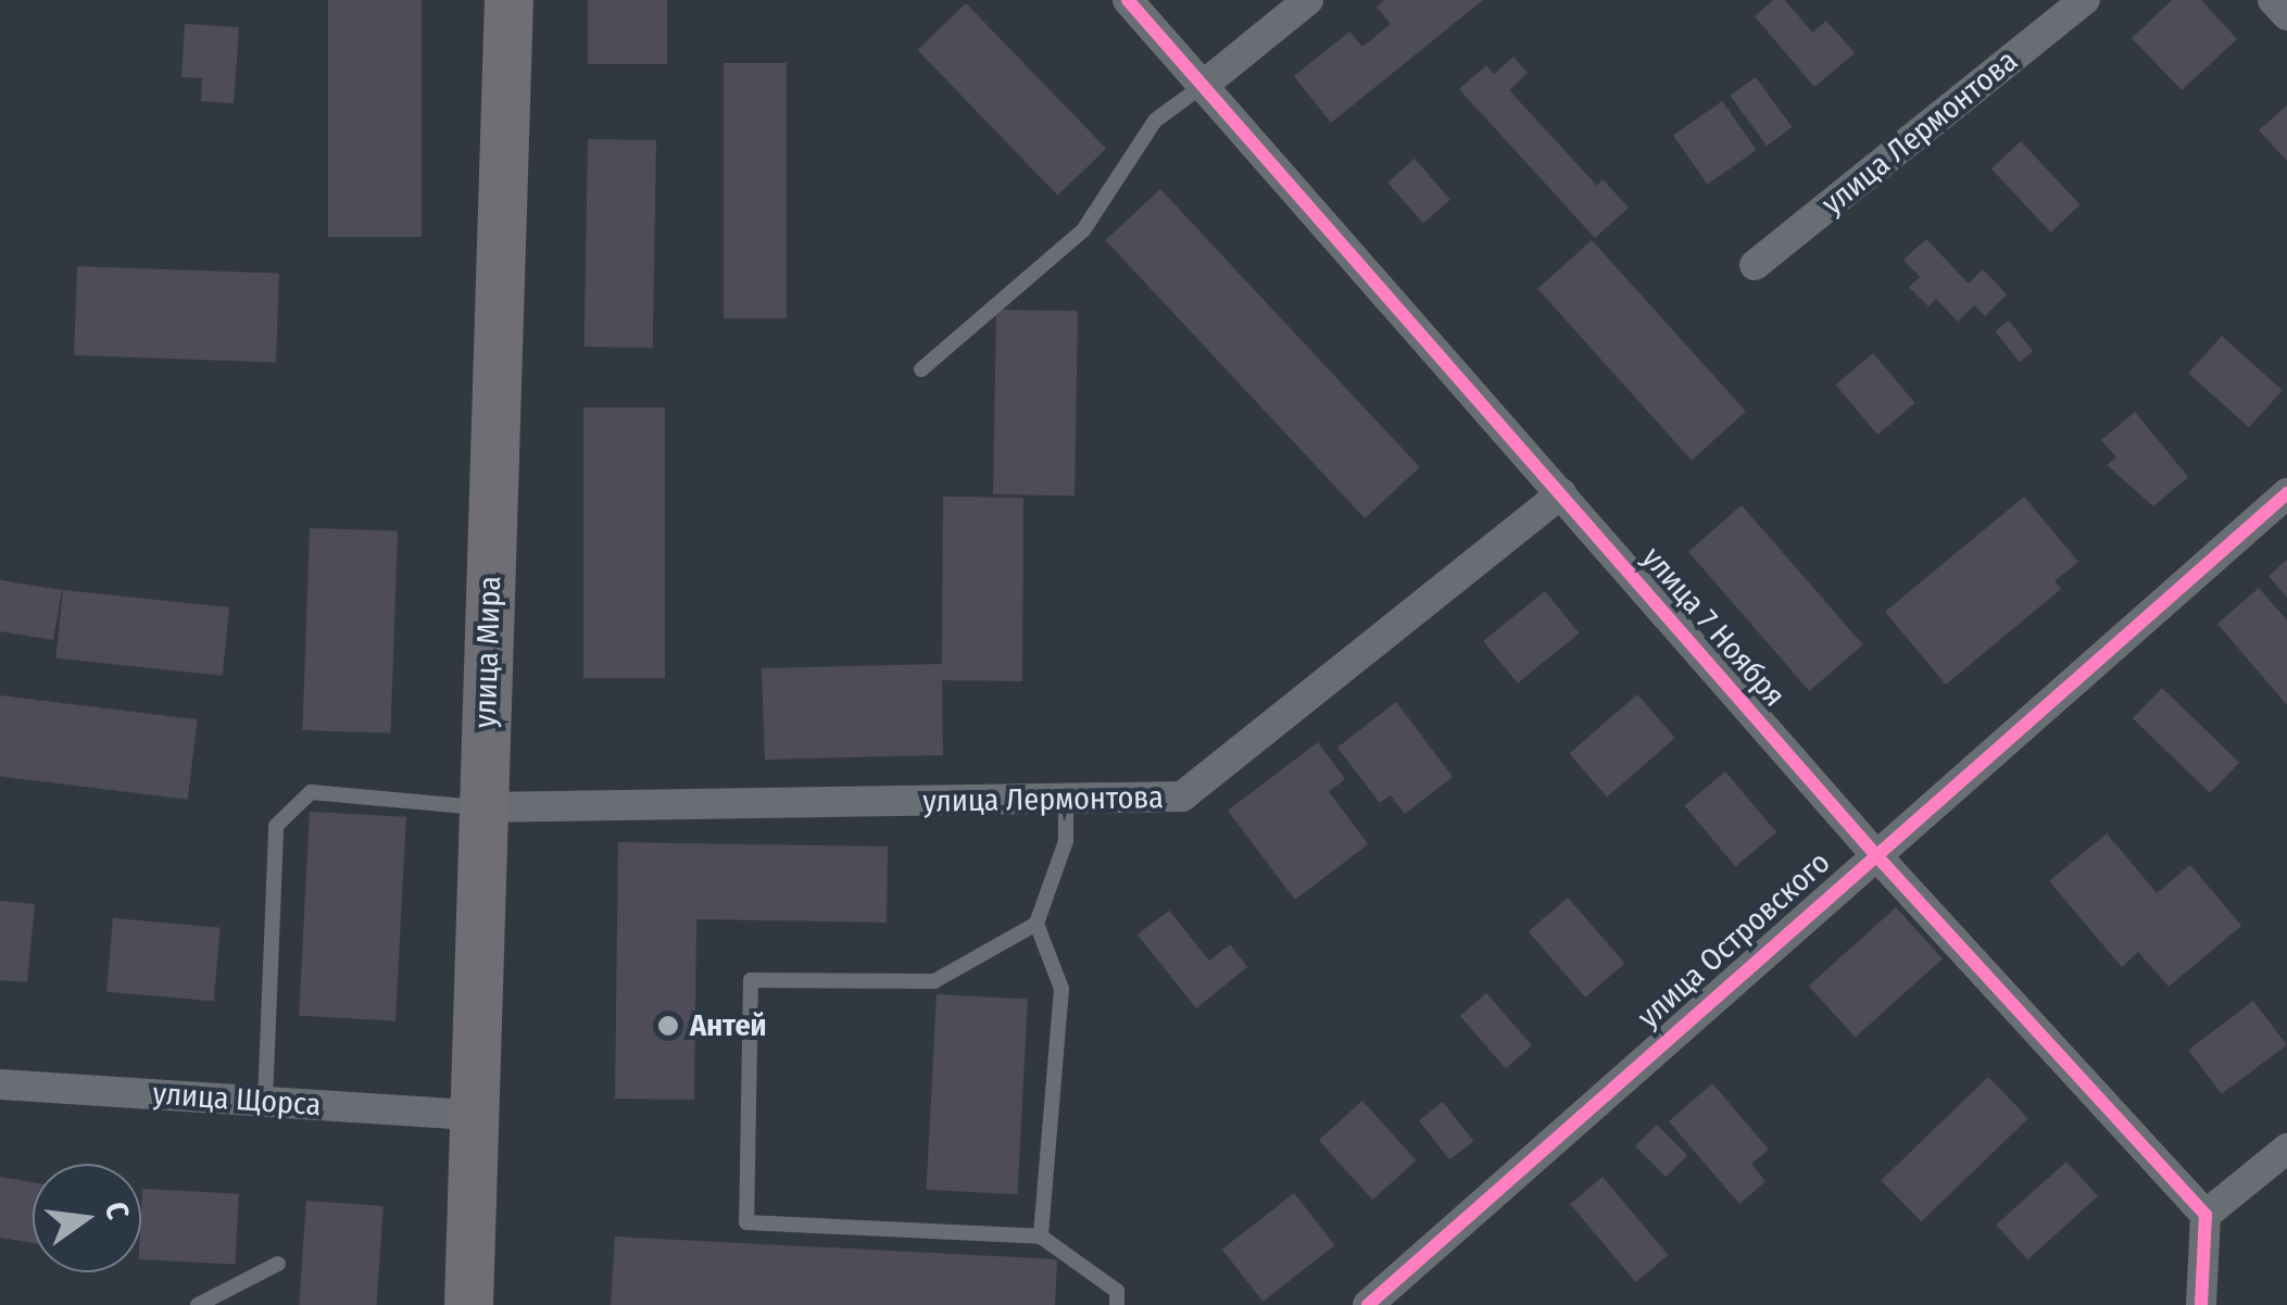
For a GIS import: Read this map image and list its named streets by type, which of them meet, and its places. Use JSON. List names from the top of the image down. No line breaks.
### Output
{"streets":{"main road":["улица Мира"],"street":["улица Лермонтова","улица 7 Ноября","улица Островского","улица Щорса"]},"crossings":[["улица Лермонтова","улица 7 Ноября"],["улица Лермонтова","улица Мира"],["улица 7 Ноября","улица Островского"],["улица Мира","улица Щорса"]],"places":["Антей"],"north":"right"}
